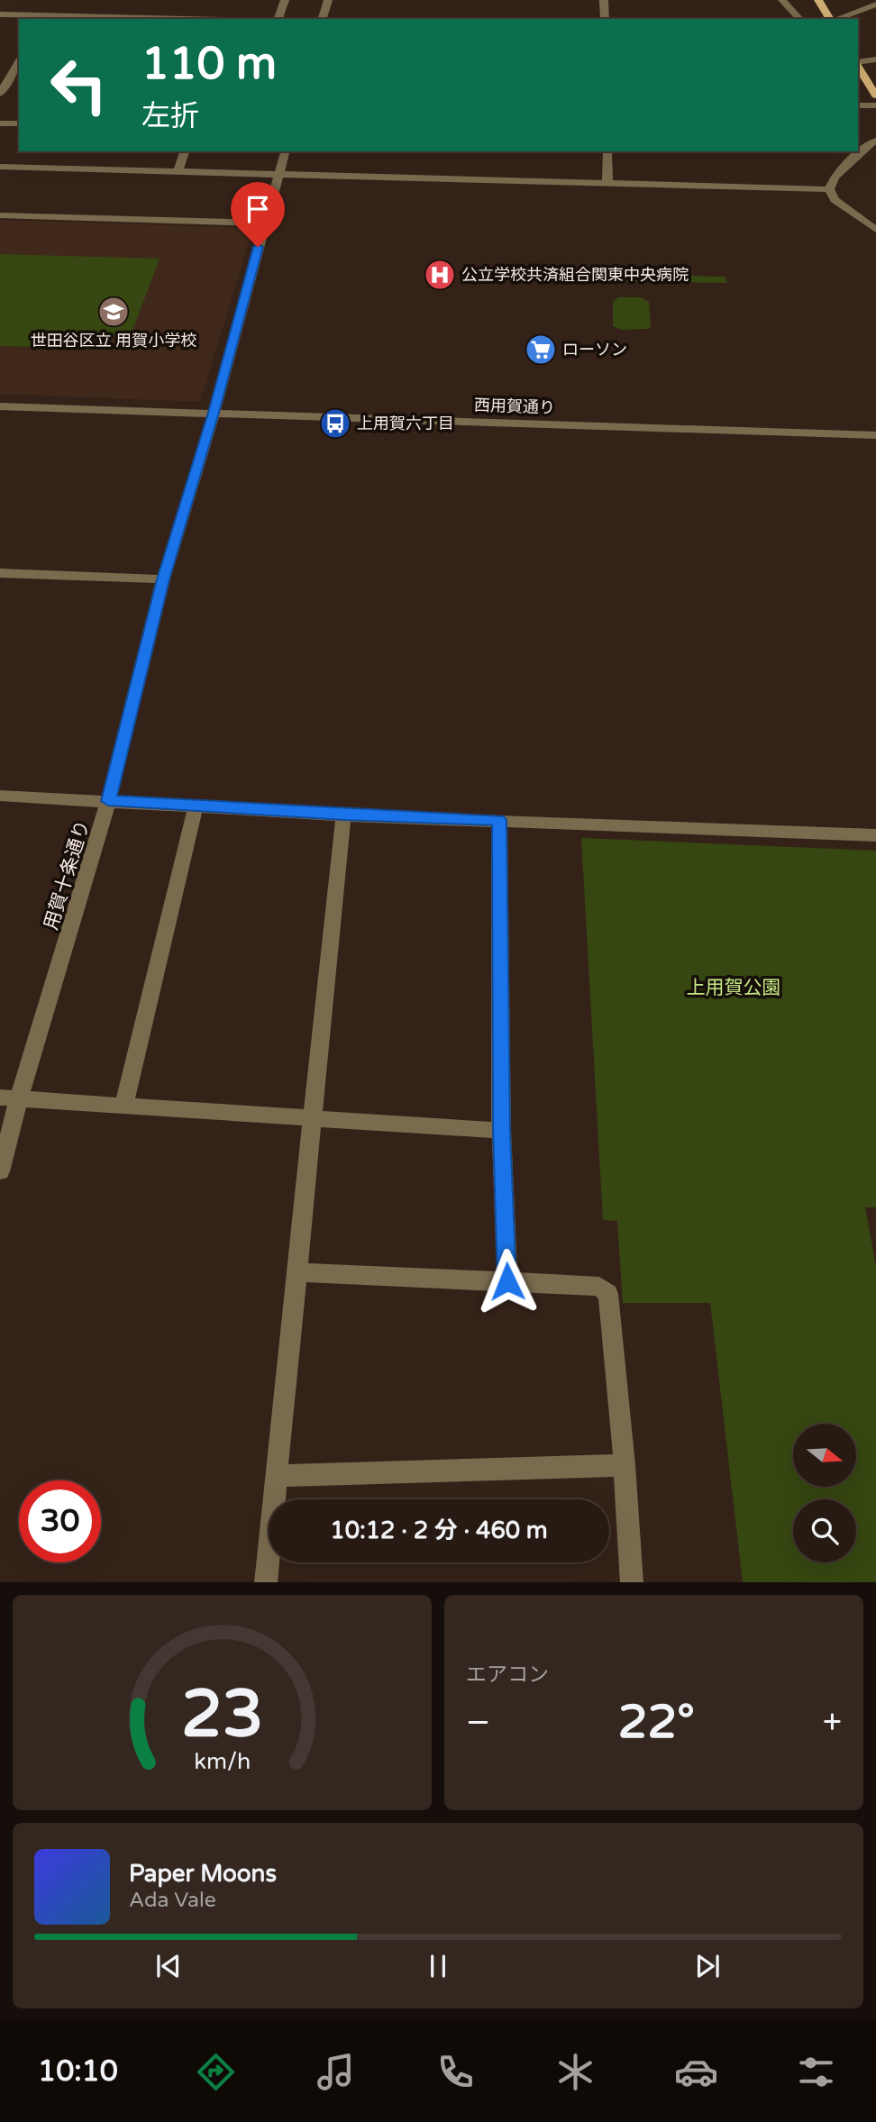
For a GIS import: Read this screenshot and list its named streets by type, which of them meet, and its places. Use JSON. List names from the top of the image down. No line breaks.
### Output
{"streets":{"street":["西用賀通り","用賀十条通り"]},"crossings":[["西用賀通り","用賀十条通り"]],"parks":["上用賀公園"],"places":{"hospital":["公立学校共済組合関東中央病院"],"school or university":["世田谷区立 用賀小学校"],"supermarket":["ローソン"],"bus stop":["上用賀六丁目"]},"north":"right","page":{"turn":["110 m","左折"],"limit":"30","trip":"10:12 · 2 分 · 460 m","tile":"エアコン","heat":["−","22°","+"],"song":["Paper Moons","Ada Vale"],"tabs":"10:10","gauge":["23","km/h"]}}
